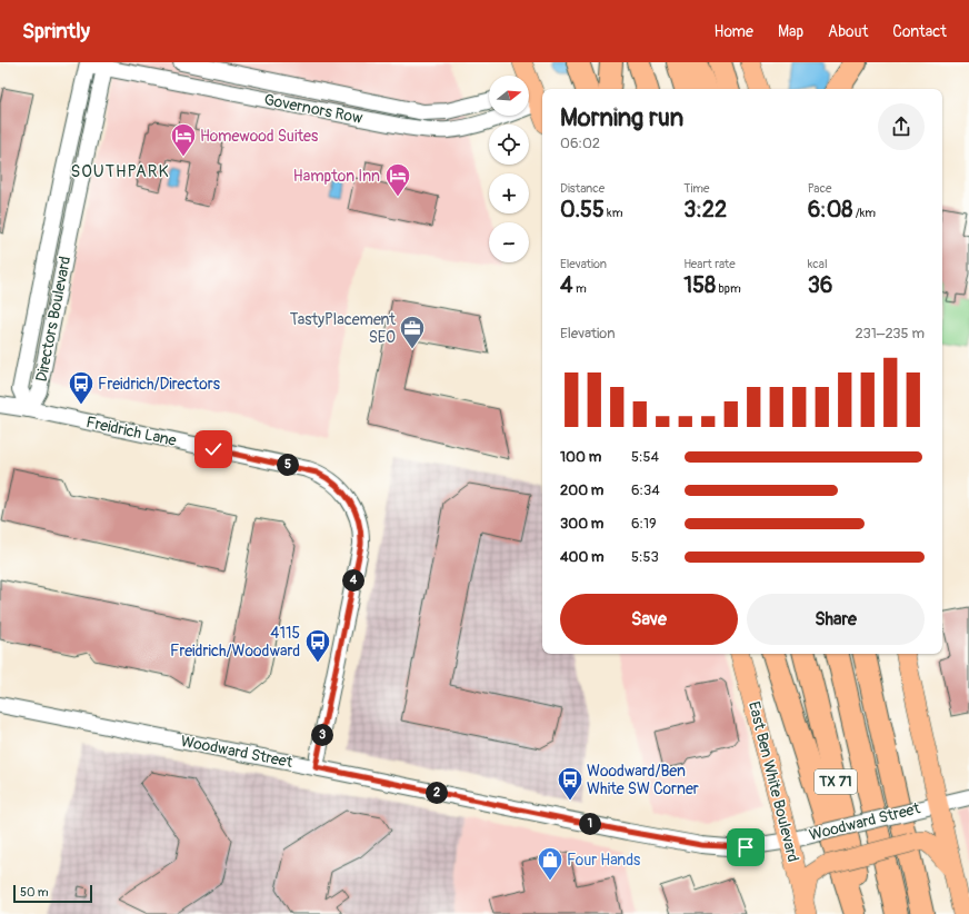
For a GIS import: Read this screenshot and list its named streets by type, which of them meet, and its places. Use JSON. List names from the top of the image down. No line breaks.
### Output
{"streets":{"highway":["TX 71"],"main road":["East Ben White Boulevard"],"street":["Governors Row","Directors Boulevard","Freidrich Lane","Woodward Street"]},"crossings":[["Governors Row","Directors Boulevard"],["Directors Boulevard","Freidrich Lane"],["Freidrich Lane","Woodward Street"],["Woodward Street","East Ben White Boulevard"]],"districts":["SOUTHPARK"],"places":{"hotel":["Homewood Suites","Hampton Inn"],"office":["TastyPlacement SEO"],"bus stop":["Freidrich/Directors","4115 Freidrich/Woodward","Woodward/Ben White SW Corner"],"shop":["Four Hands"]},"scale_bar":"50 m","north":"right","page":{"header":"Sprintly","nav":["Home","Map","About","Contact"],"map_buttons":["+","−"],"heading":["Morning run","06:02"],"stats":[["Distance","0.55 km"],["Time","3:22"],["Pace","6:08 /km"],["Elevation","4 m"],["Heart rate","158 bpm"],["kcal","36"]],"chart":["Elevation","231–235 m"],"list":[{"name":"100 m","note":"5:54"},{"name":"200 m","note":"6:34"},{"name":"300 m","note":"6:19"},{"name":"400 m","note":"5:53"}],"pins":["5","4","3","2","1"],"buttons":["Save","Share"],"scale":"50 m"}}
